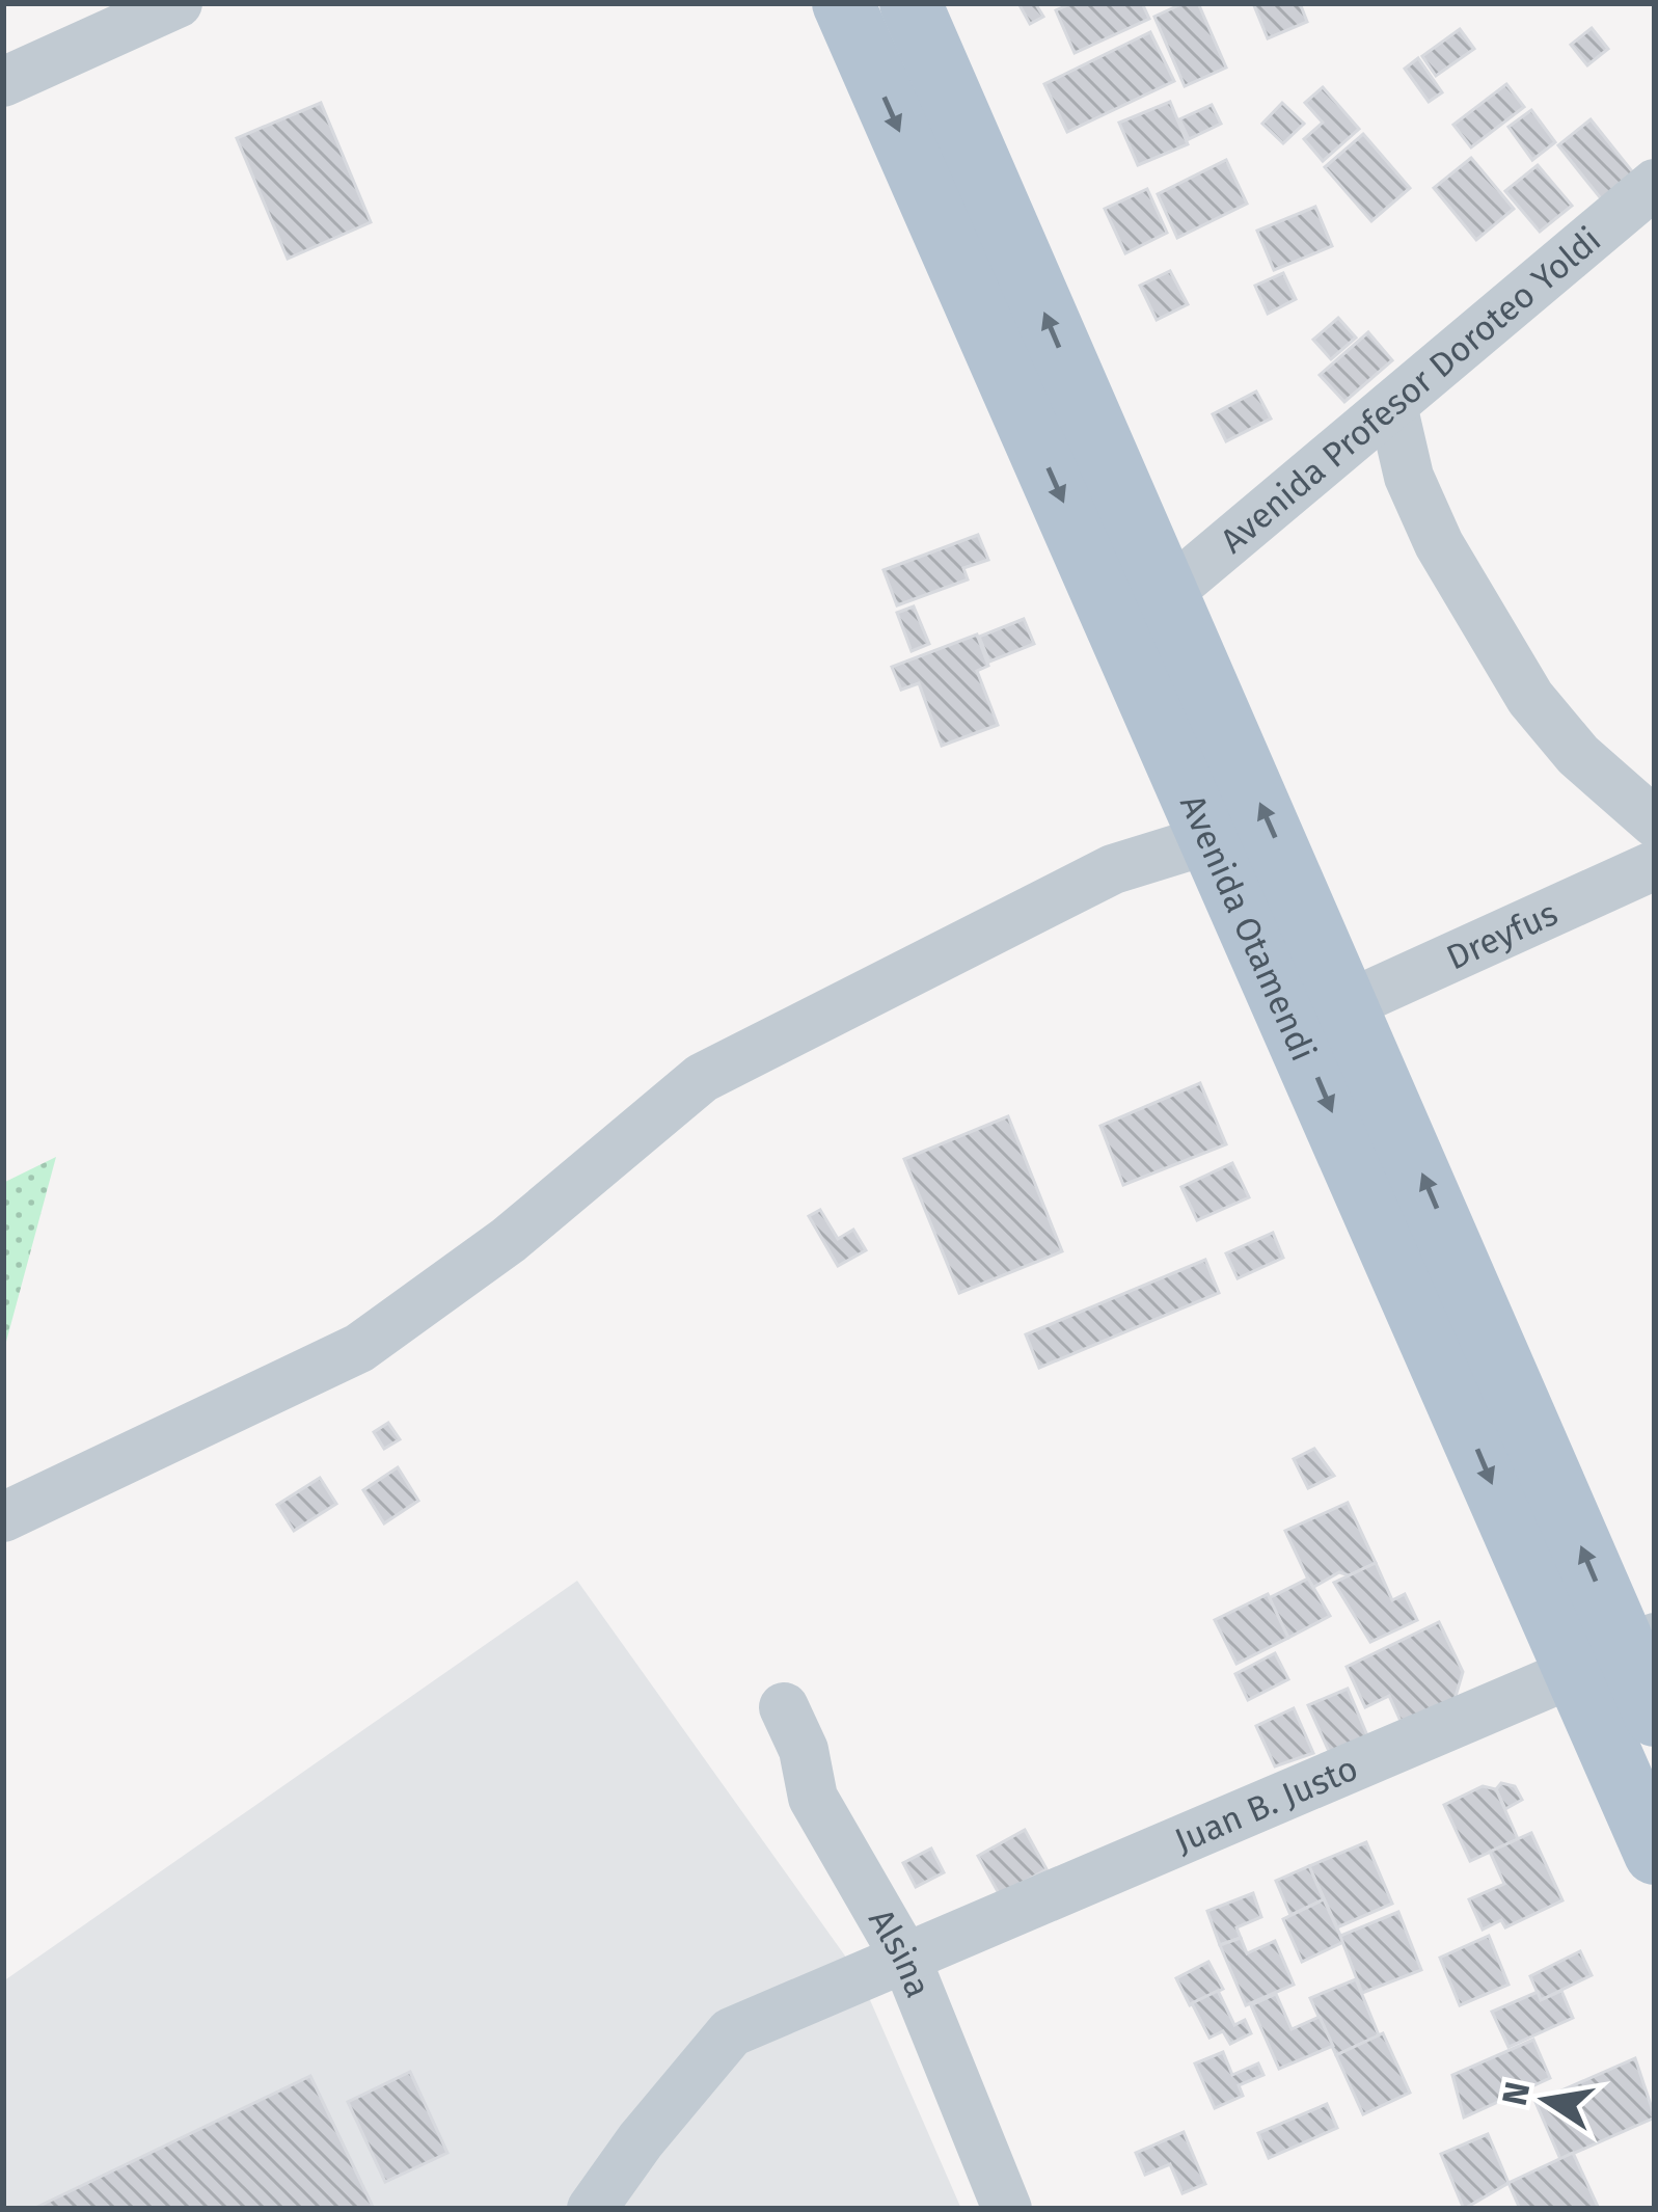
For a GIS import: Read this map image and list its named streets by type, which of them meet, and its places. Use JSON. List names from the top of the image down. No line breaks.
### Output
{"streets":{"main road":["Avenida Otamendi"],"street":["Avenida Profesor Doroteo Yoldi","Dreyfus","Juan B. Justo","Alsina"]},"crossings":[["Avenida Profesor Doroteo Yoldi","Avenida Otamendi"],["Avenida Otamendi","Dreyfus"],["Avenida Otamendi","Juan B. Justo"],["Juan B. Justo","Alsina"]],"north":"left"}
